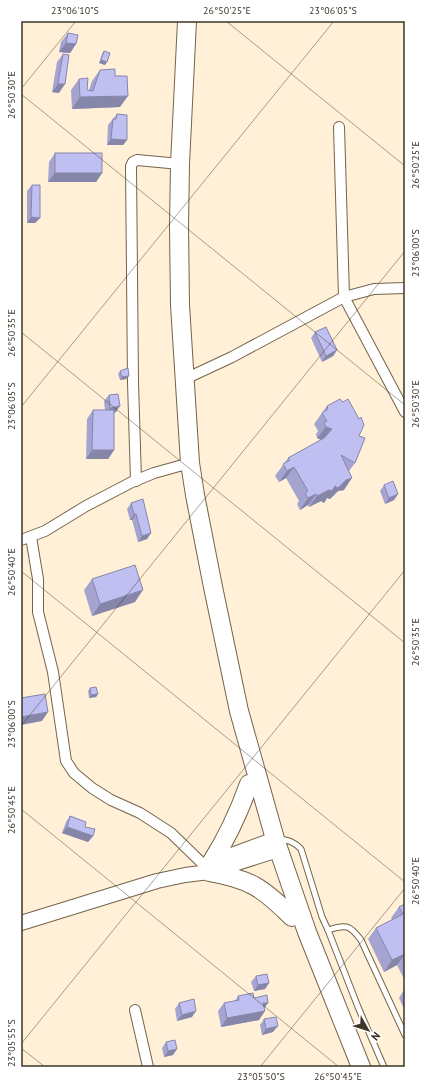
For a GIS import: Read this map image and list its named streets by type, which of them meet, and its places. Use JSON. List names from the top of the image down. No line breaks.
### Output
{"north":"bottom right","coordinates":["23°06'10\"S","26°50'25\"E","23°06'05\"S","26°50'30\"E","23°06'00\"S","26°50'35\"E","26°50'40\"E","26°50'45\"E","23°05'55\"S","23°05'50\"S"]}
